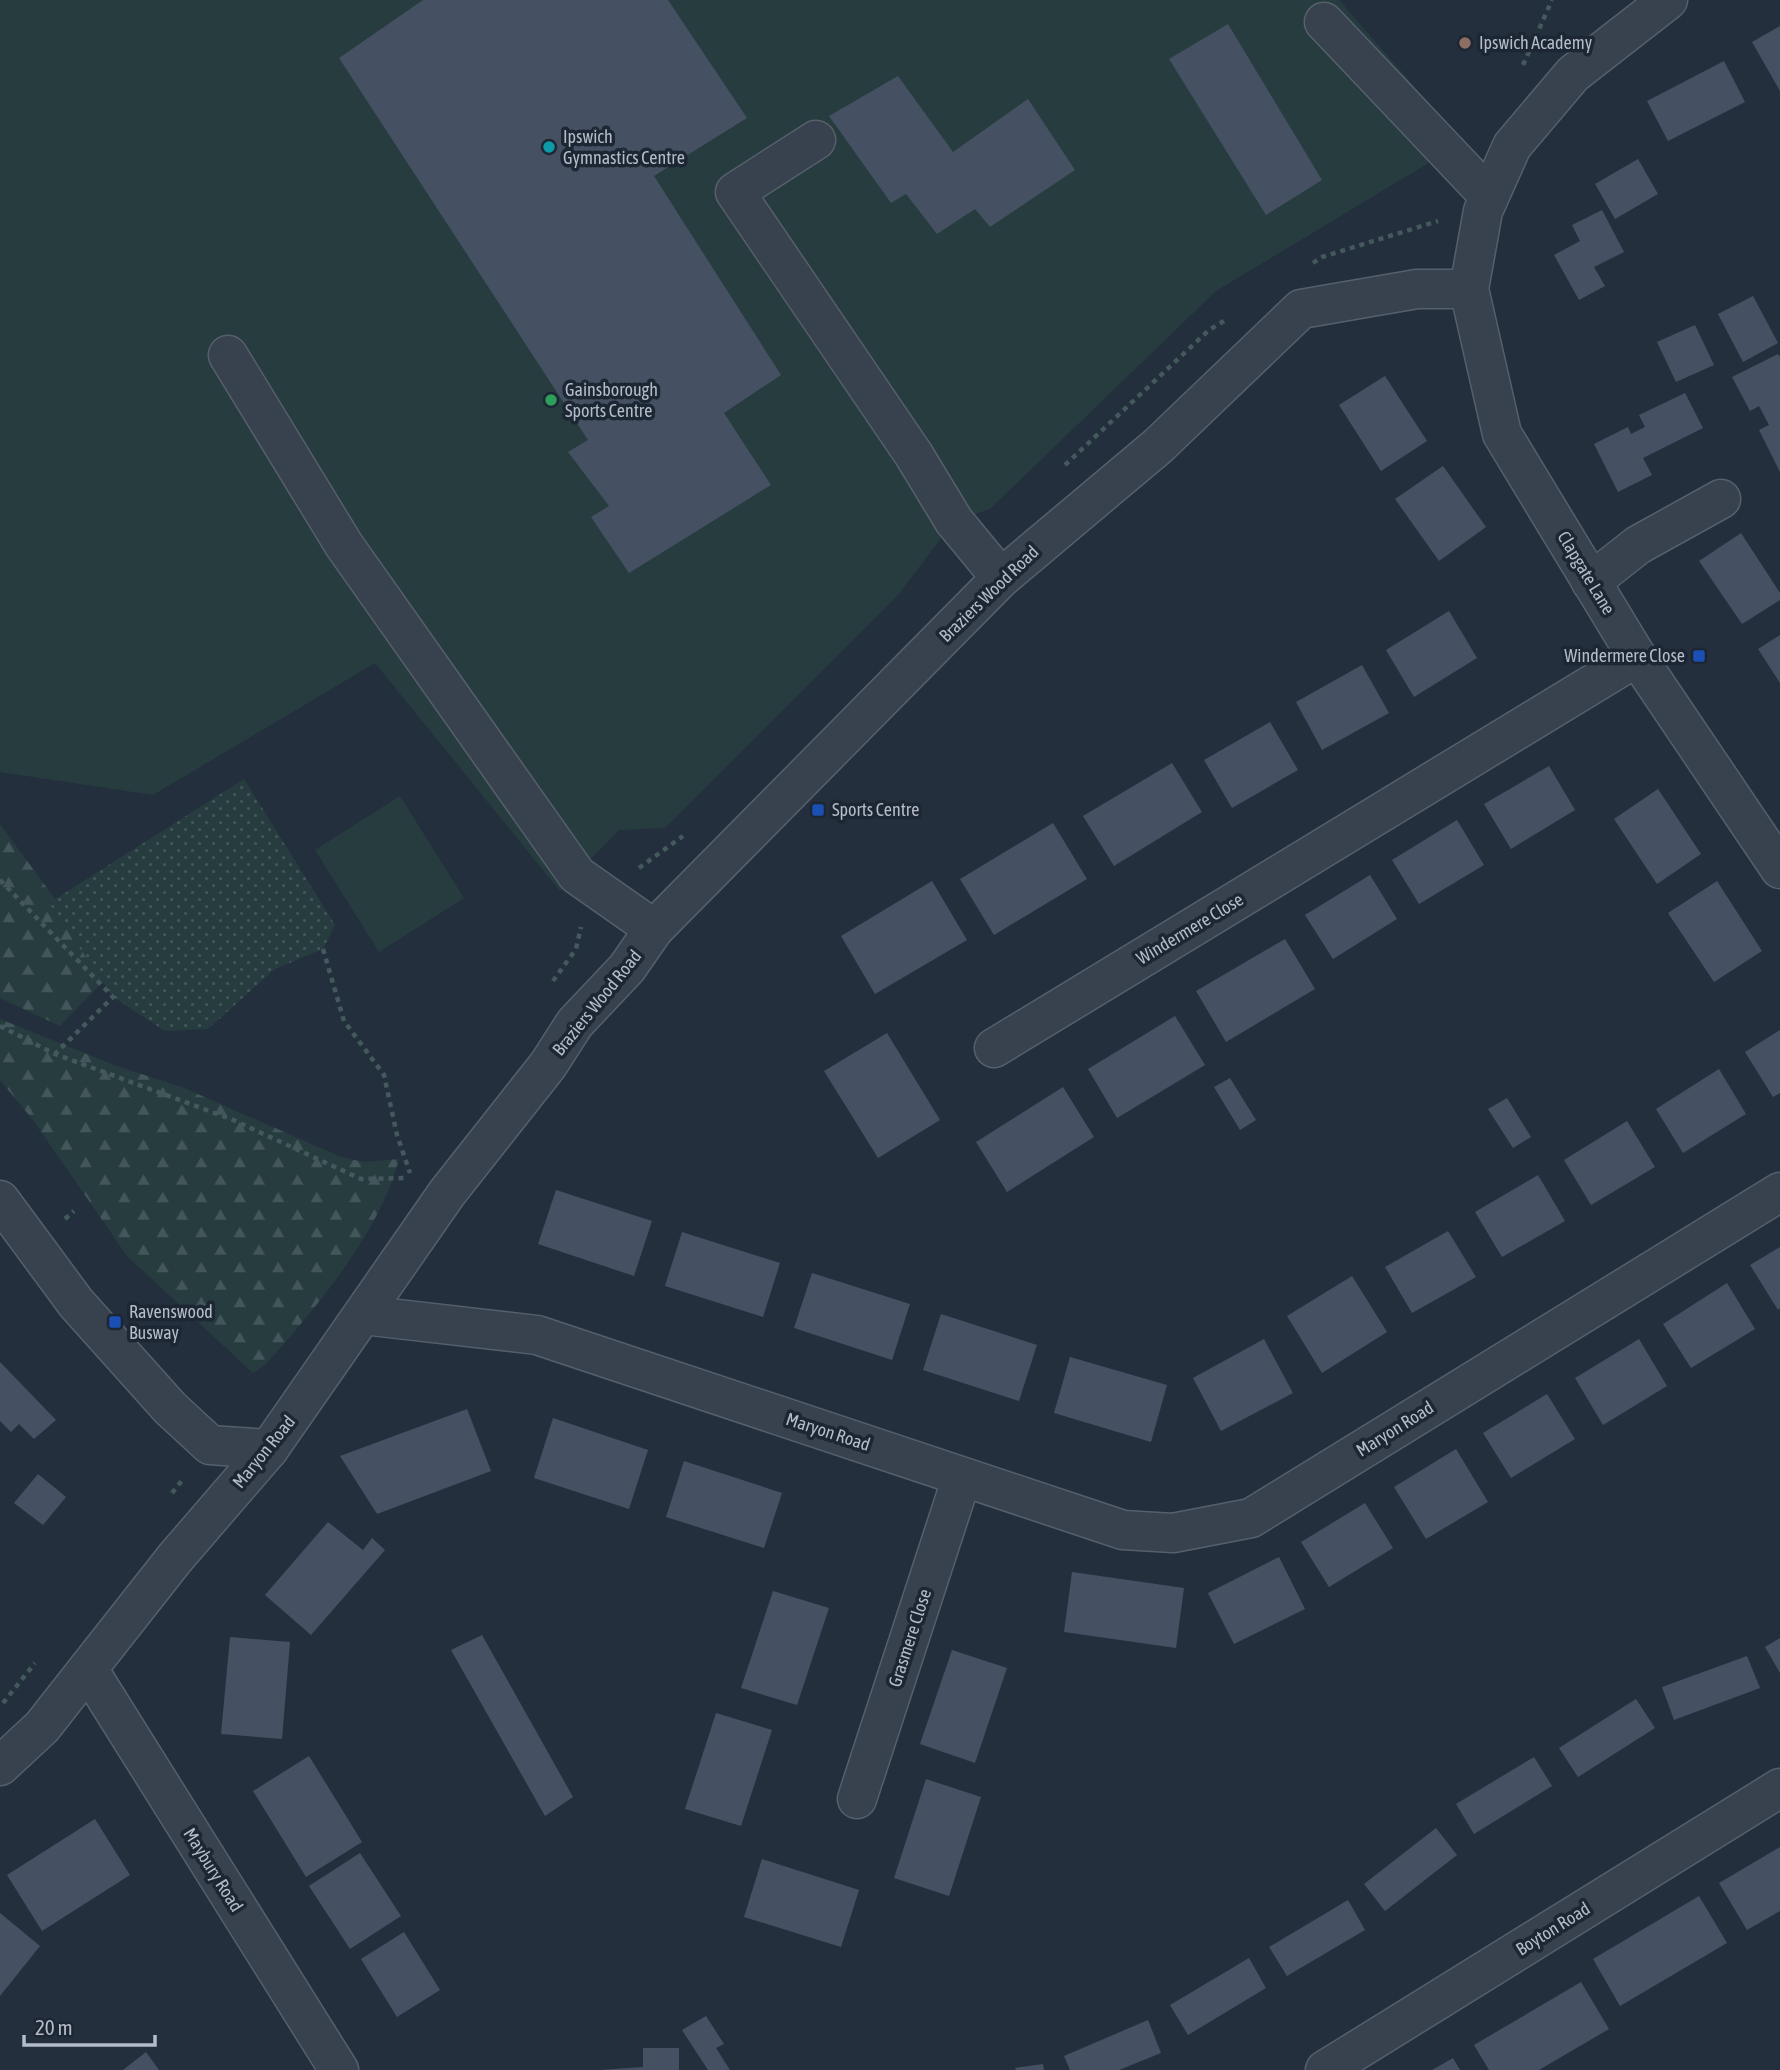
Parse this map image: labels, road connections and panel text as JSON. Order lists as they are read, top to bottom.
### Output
{
  "streets": {
    "street": [
      "Clapgate Lane",
      "Braziers Wood Road",
      "Windermere Close",
      "Maryon Road",
      "Grasmere Close",
      "Maybury Road",
      "Boyton Road"
    ]
  },
  "crossings": [
    ["Clapgate Lane", "Braziers Wood Road"],
    ["Clapgate Lane", "Windermere Close"],
    ["Braziers Wood Road", "Maryon Road"],
    ["Maryon Road", "Grasmere Close"],
    ["Maryon Road", "Maybury Road"]
  ],
  "places": {
    "other": ["Ipswich Academy", "Ipswich Gymnastics Centre", "Gainsborough Sports Centre"],
    "transit": ["Windermere Close", "Sports Centre", "Ravenswood Busway"]
  },
  "scale_bar": "20 m"
}
